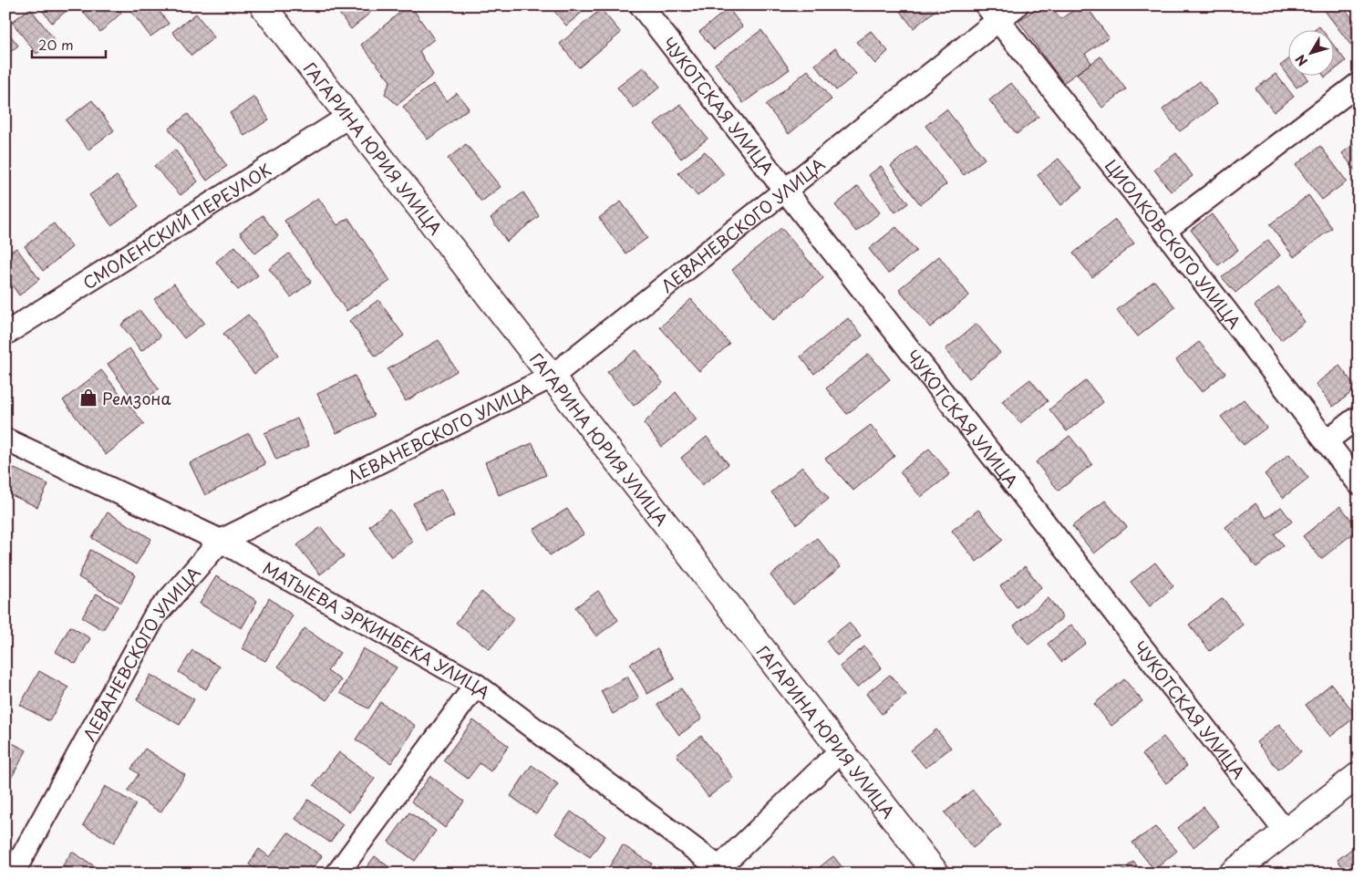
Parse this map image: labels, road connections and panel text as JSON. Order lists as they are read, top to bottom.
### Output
{
  "streets": {
    "main road": ["ГАГАРИНА ЮРИЯ УЛИЦА"],
    "street": [
      "ЧУКОТСКАЯ УЛИЦА",
      "ЛЕВАНЕВСКОГО УЛИЦА",
      "СМОЛЕНСКИЙ ПЕРЕУЛОК",
      "ЦИОЛКОВСКОГО УЛИЦА",
      "МАТЫЕВА ЭРКИНБЕКА УЛИЦА"
    ]
  },
  "crossings": [
    ["ЧУКОТСКАЯ УЛИЦА", "ЛЕВАНЕВСКОГО УЛИЦА"],
    ["ГАГАРИНА ЮРИЯ УЛИЦА", "ЛЕВАНЕВСКОГО УЛИЦА"],
    ["ГАГАРИНА ЮРИЯ УЛИЦА", "СМОЛЕНСКИЙ ПЕРЕУЛОК"],
    ["ЛЕВАНЕВСКОГО УЛИЦА", "ЦИОЛКОВСКОГО УЛИЦА"],
    ["ЛЕВАНЕВСКОГО УЛИЦА", "МАТЫЕВА ЭРКИНБЕКА УЛИЦА"]
  ],
  "places": {
    "shop": ["Ремзона"]
  },
  "scale_bar": "20 m",
  "north": "bottom left"
}
